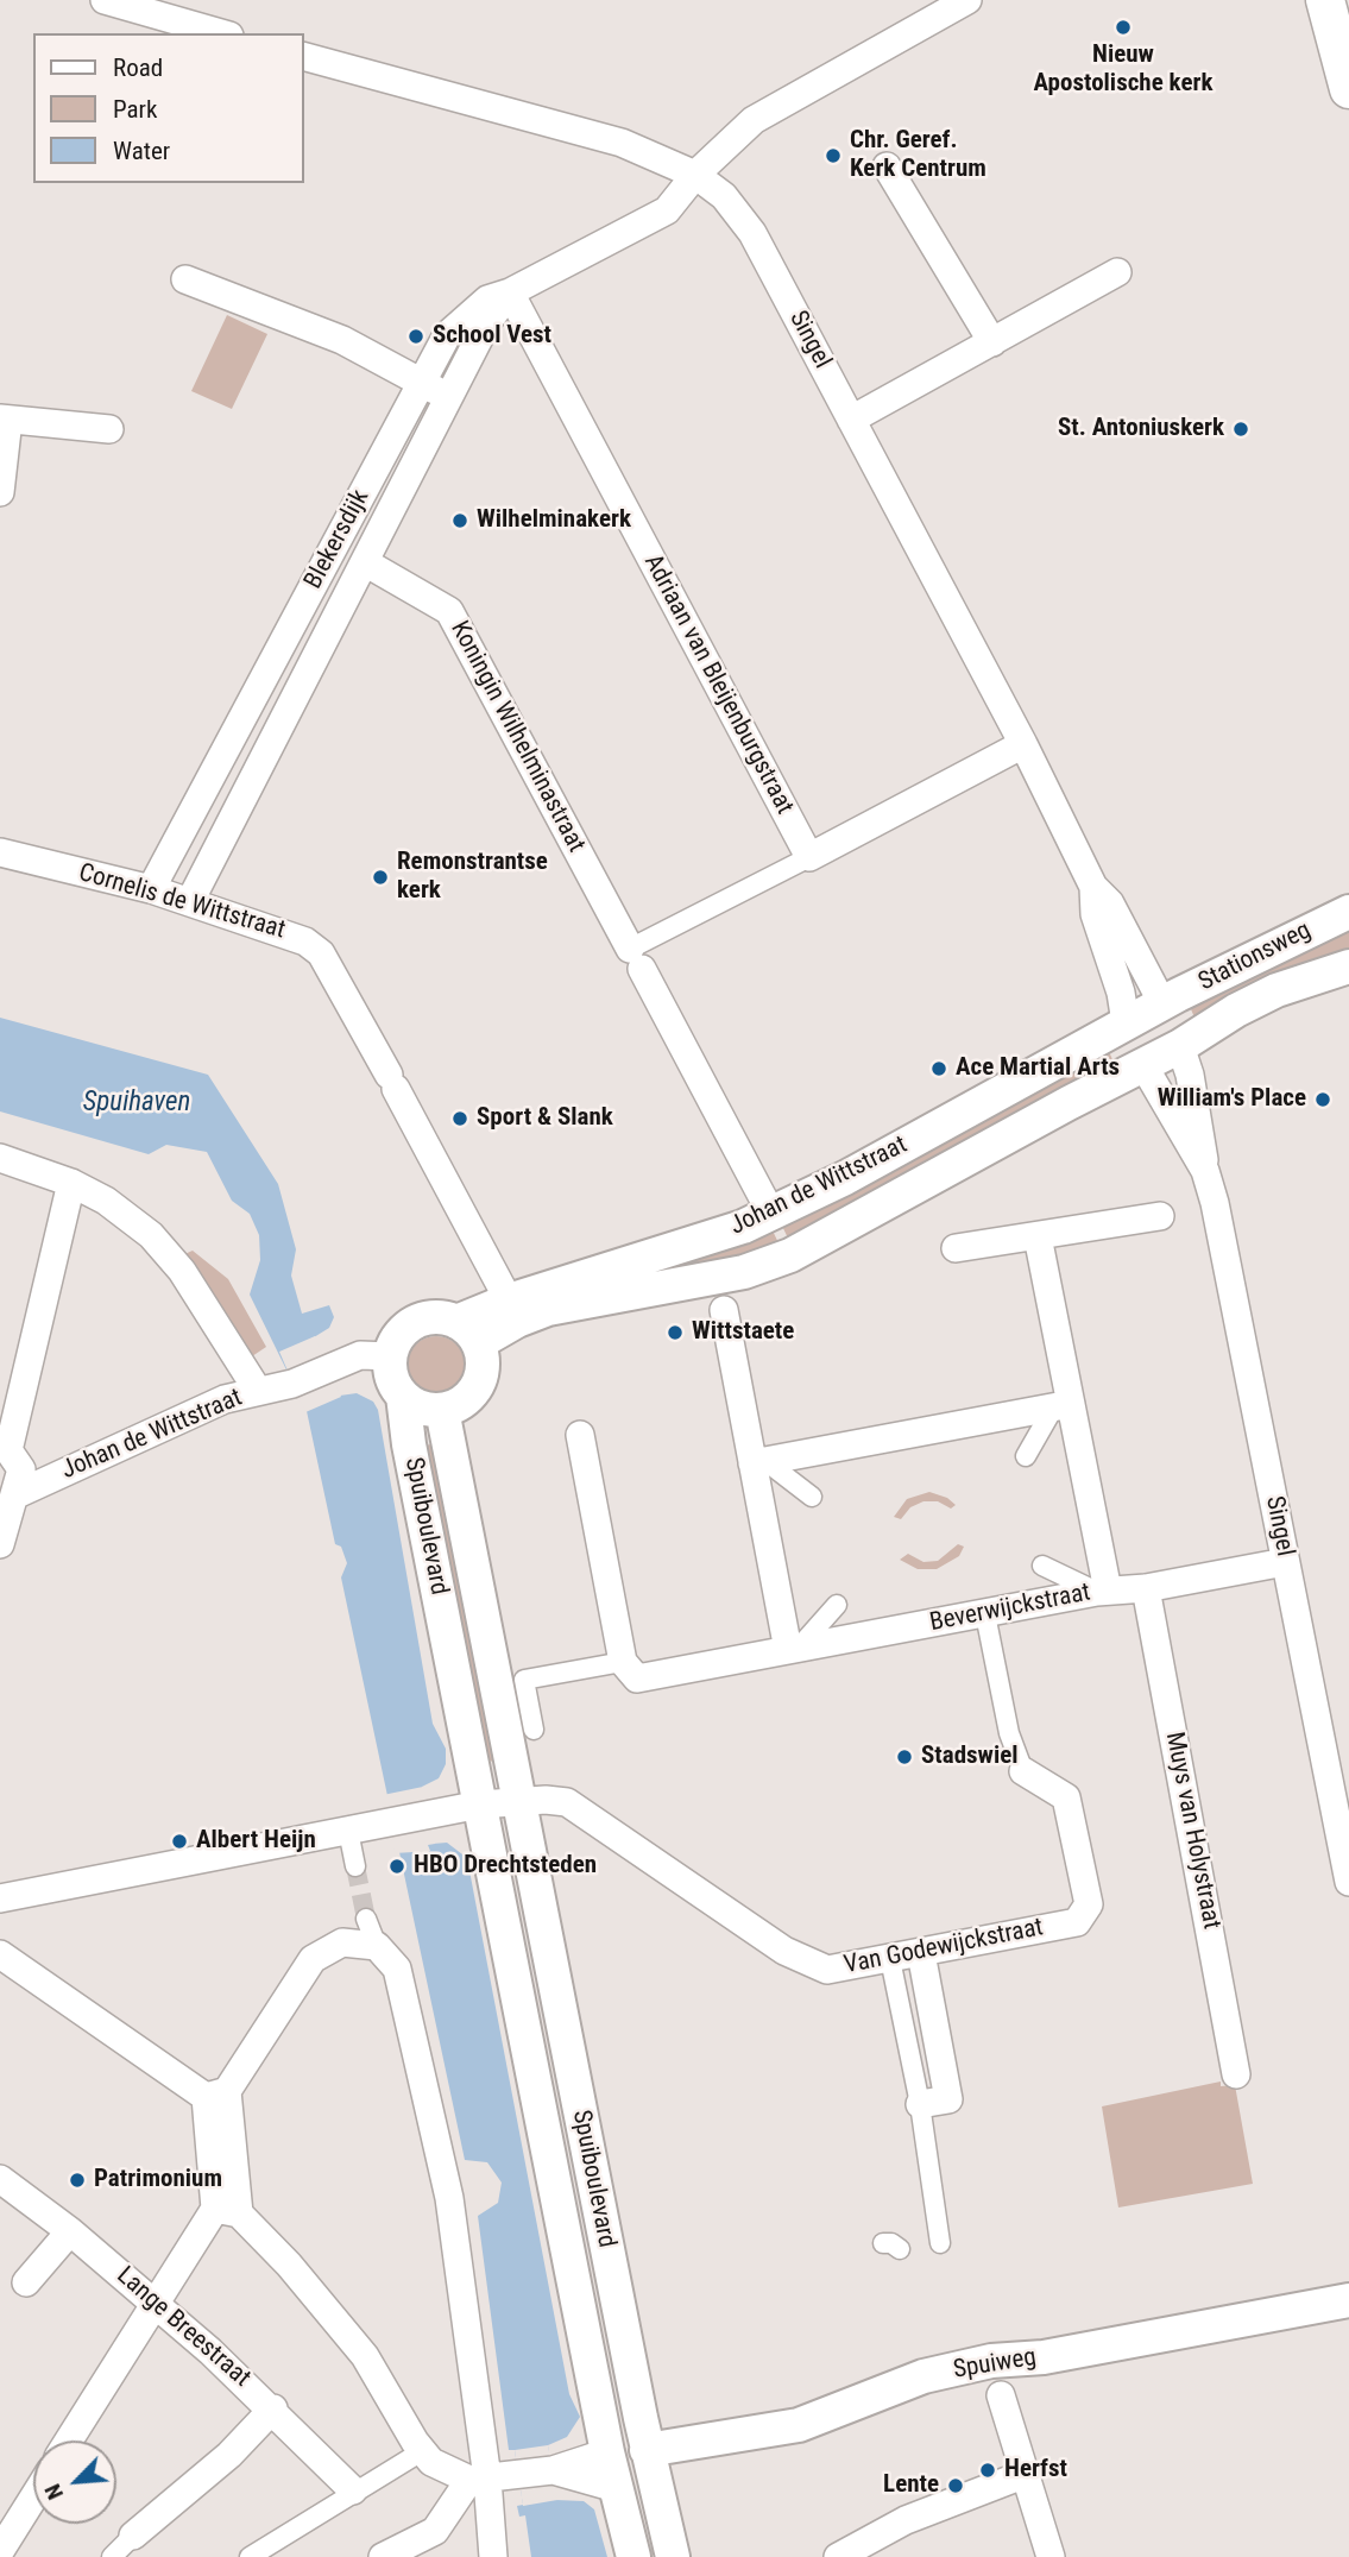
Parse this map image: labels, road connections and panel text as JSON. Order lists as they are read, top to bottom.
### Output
{
  "streets": {
    "street": [
      "Singel",
      "Blekersdijk",
      "Adriaan van Bleijenburgstraat",
      "Koningin Wilhelminastraat",
      "Cornelis de Wittstraat",
      "Stationsweg",
      "Johan de Wittstraat",
      "Spuiboulevard",
      "Beverwijckstraat",
      "Muys van Holystraat",
      "Van Godewijckstraat",
      "Lange Breestraat",
      "Spuiweg"
    ]
  },
  "crossings": [
    ["Singel", "Blekersdijk"],
    ["Singel", "Stationsweg"],
    ["Singel", "Johan de Wittstraat"],
    ["Singel", "Beverwijckstraat"],
    ["Blekersdijk", "Adriaan van Bleijenburgstraat"],
    ["Blekersdijk", "Koningin Wilhelminastraat"],
    ["Blekersdijk", "Cornelis de Wittstraat"],
    ["Koningin Wilhelminastraat", "Johan de Wittstraat"],
    ["Cornelis de Wittstraat", "Johan de Wittstraat"],
    ["Stationsweg", "Johan de Wittstraat"],
    ["Johan de Wittstraat", "Spuiboulevard"],
    ["Spuiboulevard", "Van Godewijckstraat"],
    ["Spuiboulevard", "Spuiweg"],
    ["Beverwijckstraat", "Muys van Holystraat"],
    ["Beverwijckstraat", "Van Godewijckstraat"]
  ],
  "water": ["Spuihaven"],
  "places": [
    "Nieuw Apostolische kerk",
    "Chr. Geref. Kerk Centrum",
    "School Vest",
    "St. Antoniuskerk",
    "Wilhelminakerk",
    "Remonstrantse kerk",
    "Ace Martial Arts",
    "William's Place",
    "Sport & Slank",
    "Wittstaete",
    "Stadswiel",
    "Albert Heijn",
    "HBO Drechtsteden",
    "Patrimonium",
    "Herfst",
    "Lente"
  ],
  "legend": ["Road", "Park", "Water"],
  "north": "bottom left"
}
